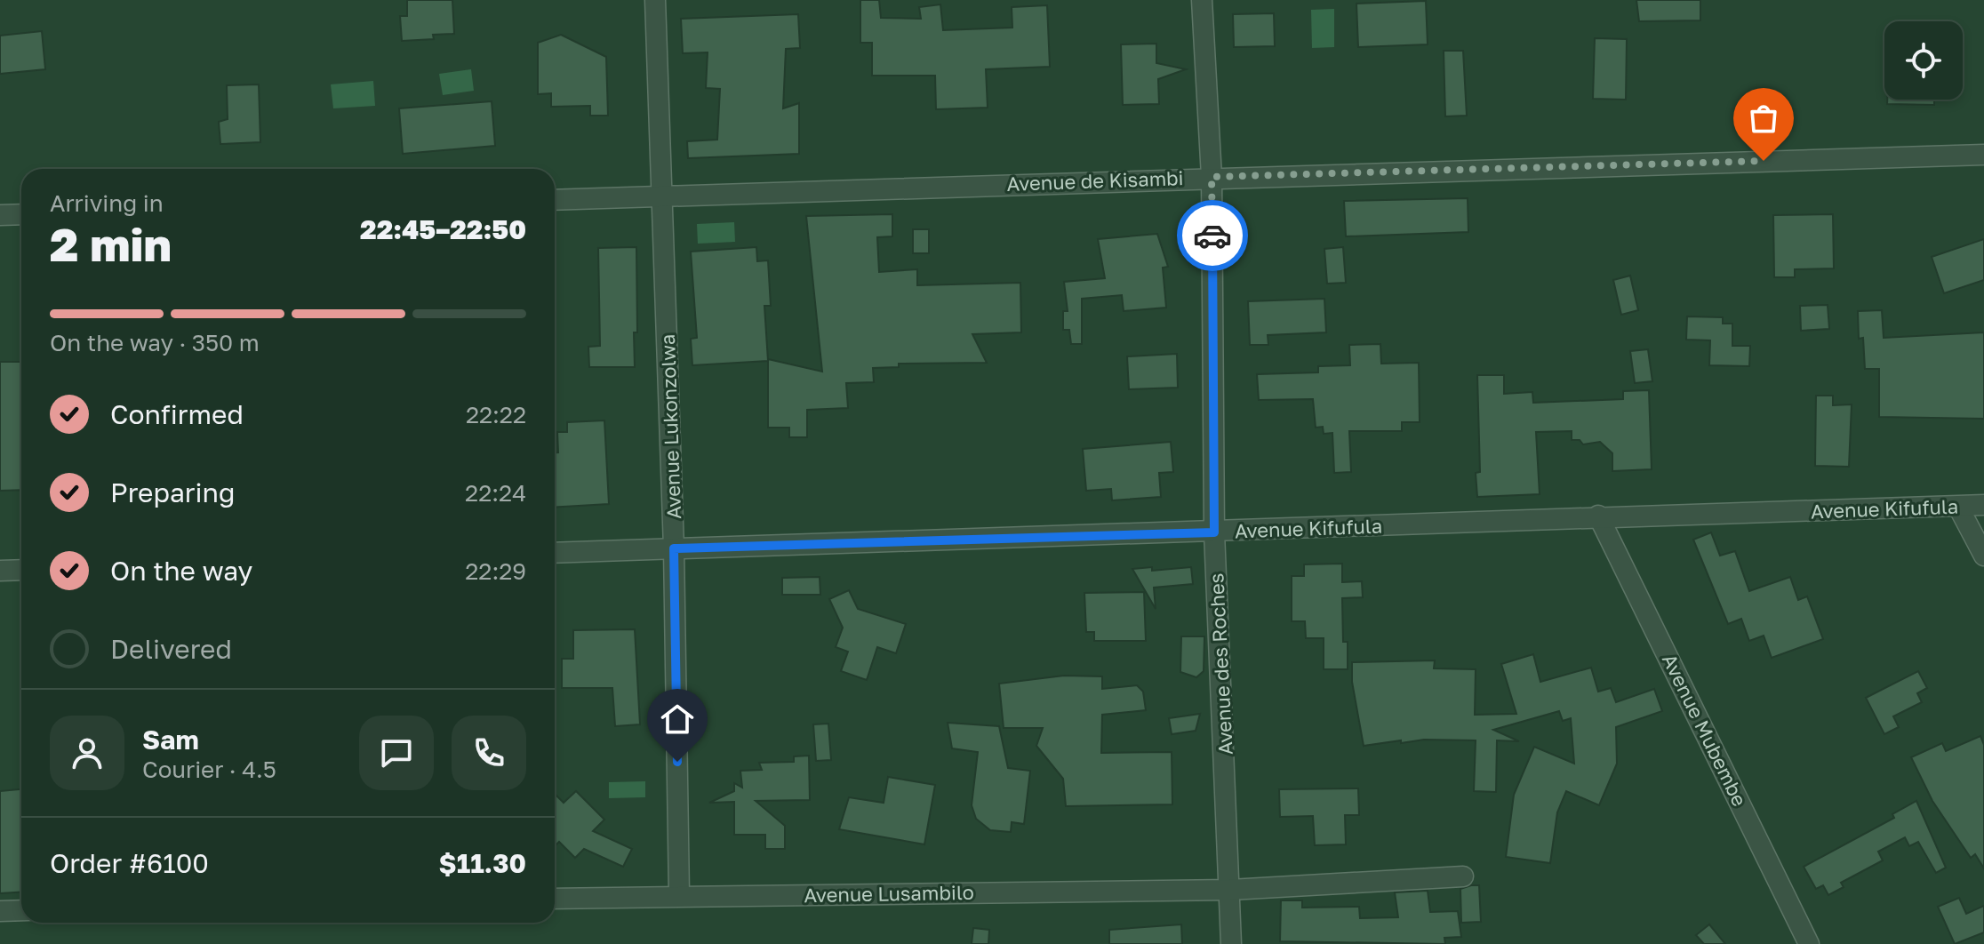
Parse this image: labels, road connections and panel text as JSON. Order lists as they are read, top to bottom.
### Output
{
  "streets": {
    "street": [
      "Avenue de Kisambi",
      "Avenue Lukonzolwa",
      "Avenue Kifufula",
      "Avenue des Roches",
      "Avenue Mubembe",
      "Avenue Lusambilo"
    ]
  },
  "crossings": [
    ["Avenue de Kisambi", "Avenue Lukonzolwa"],
    ["Avenue de Kisambi", "Avenue des Roches"],
    ["Avenue Lukonzolwa", "Avenue Kifufula"],
    ["Avenue Lukonzolwa", "Avenue Lusambilo"],
    ["Avenue Kifufula", "Avenue des Roches"],
    ["Avenue Kifufula", "Avenue Mubembe"],
    ["Avenue des Roches", "Avenue Lusambilo"]
  ],
  "page": {
    "heading": ["2 min", "Arriving in", "22:45–22:50"],
    "panel": [
      "Sam",
      "Courier · 4.5",
      "Order #6100",
      "$11.30"
    ],
    "bar": "On the way · 350 m",
    "list": [
      ["Confirmed", "22:22"],
      ["Preparing", "22:24"],
      ["On the way", "22:29"],
      "Delivered"
    ]
  }
}
